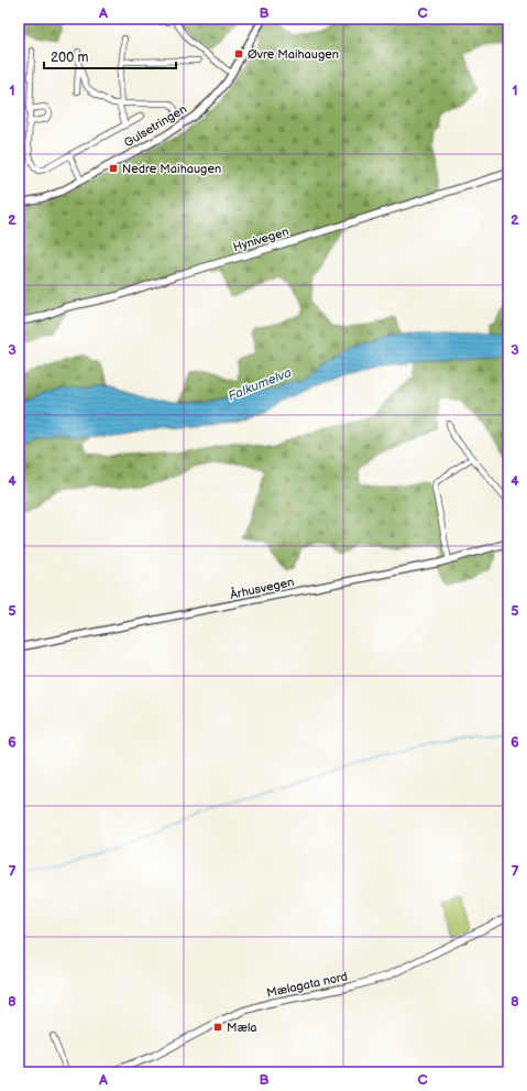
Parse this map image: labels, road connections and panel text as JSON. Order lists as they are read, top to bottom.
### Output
{
  "streets": {
    "main road": ["Hynivegen", "Mælagata nord"],
    "street": ["Gulsetringen", "Århusvegen"]
  },
  "water": ["Falkumelva"],
  "places": {
    "transit": ["Øvre Maihaugen", "Nedre Maihaugen", "Mæla"]
  },
  "scale_bar": "200 m",
  "grid": {
    "columns": ["A", "B", "C"],
    "rows": [
      "1",
      "2",
      "3",
      "4",
      "5",
      "6",
      "7",
      "8"
    ]
  }
}
